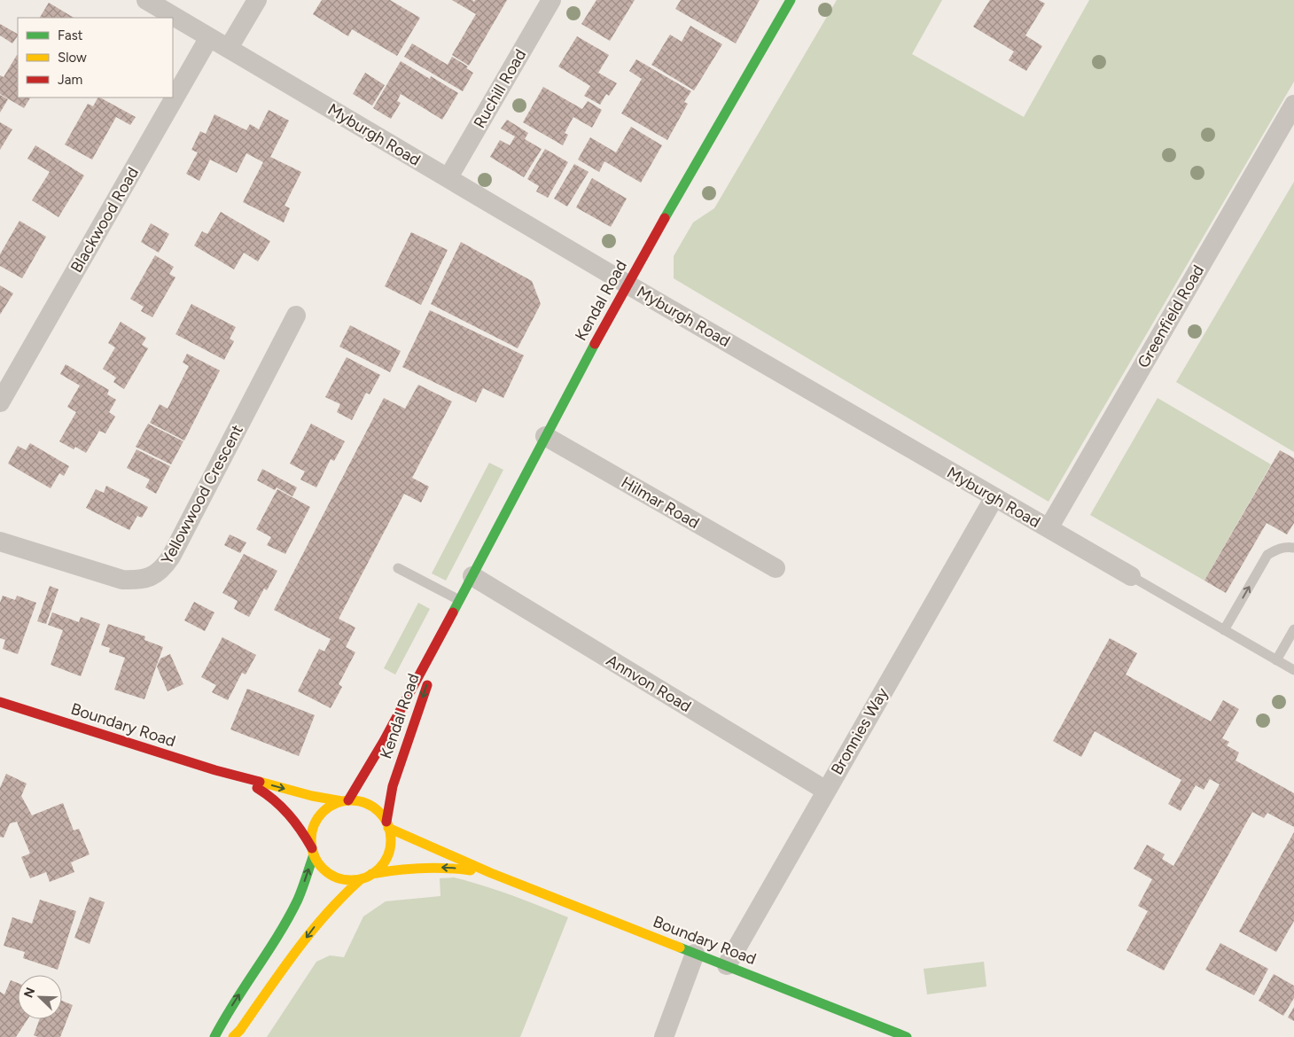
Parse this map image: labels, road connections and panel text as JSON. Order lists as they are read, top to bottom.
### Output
{
  "streets": {
    "main road": ["Kendal Road", "Boundary Road"],
    "street": [
      "Ruchill Road",
      "Myburgh Road",
      "Blackwood Road",
      "Greenfield Road",
      "Yellowwood Crescent",
      "Hilmar Road",
      "Annvon Road",
      "Bronnies Way"
    ]
  },
  "crossings": [
    ["Ruchill Road", "Myburgh Road"],
    ["Myburgh Road", "Blackwood Road"],
    ["Myburgh Road", "Kendal Road"],
    ["Myburgh Road", "Greenfield Road"],
    ["Myburgh Road", "Bronnies Way"],
    ["Kendal Road", "Hilmar Road"],
    ["Kendal Road", "Annvon Road"],
    ["Kendal Road", "Boundary Road"],
    ["Annvon Road", "Bronnies Way"],
    ["Boundary Road", "Bronnies Way"]
  ],
  "legend": ["Fast", "Slow", "Jam"],
  "north": "top left"
}
